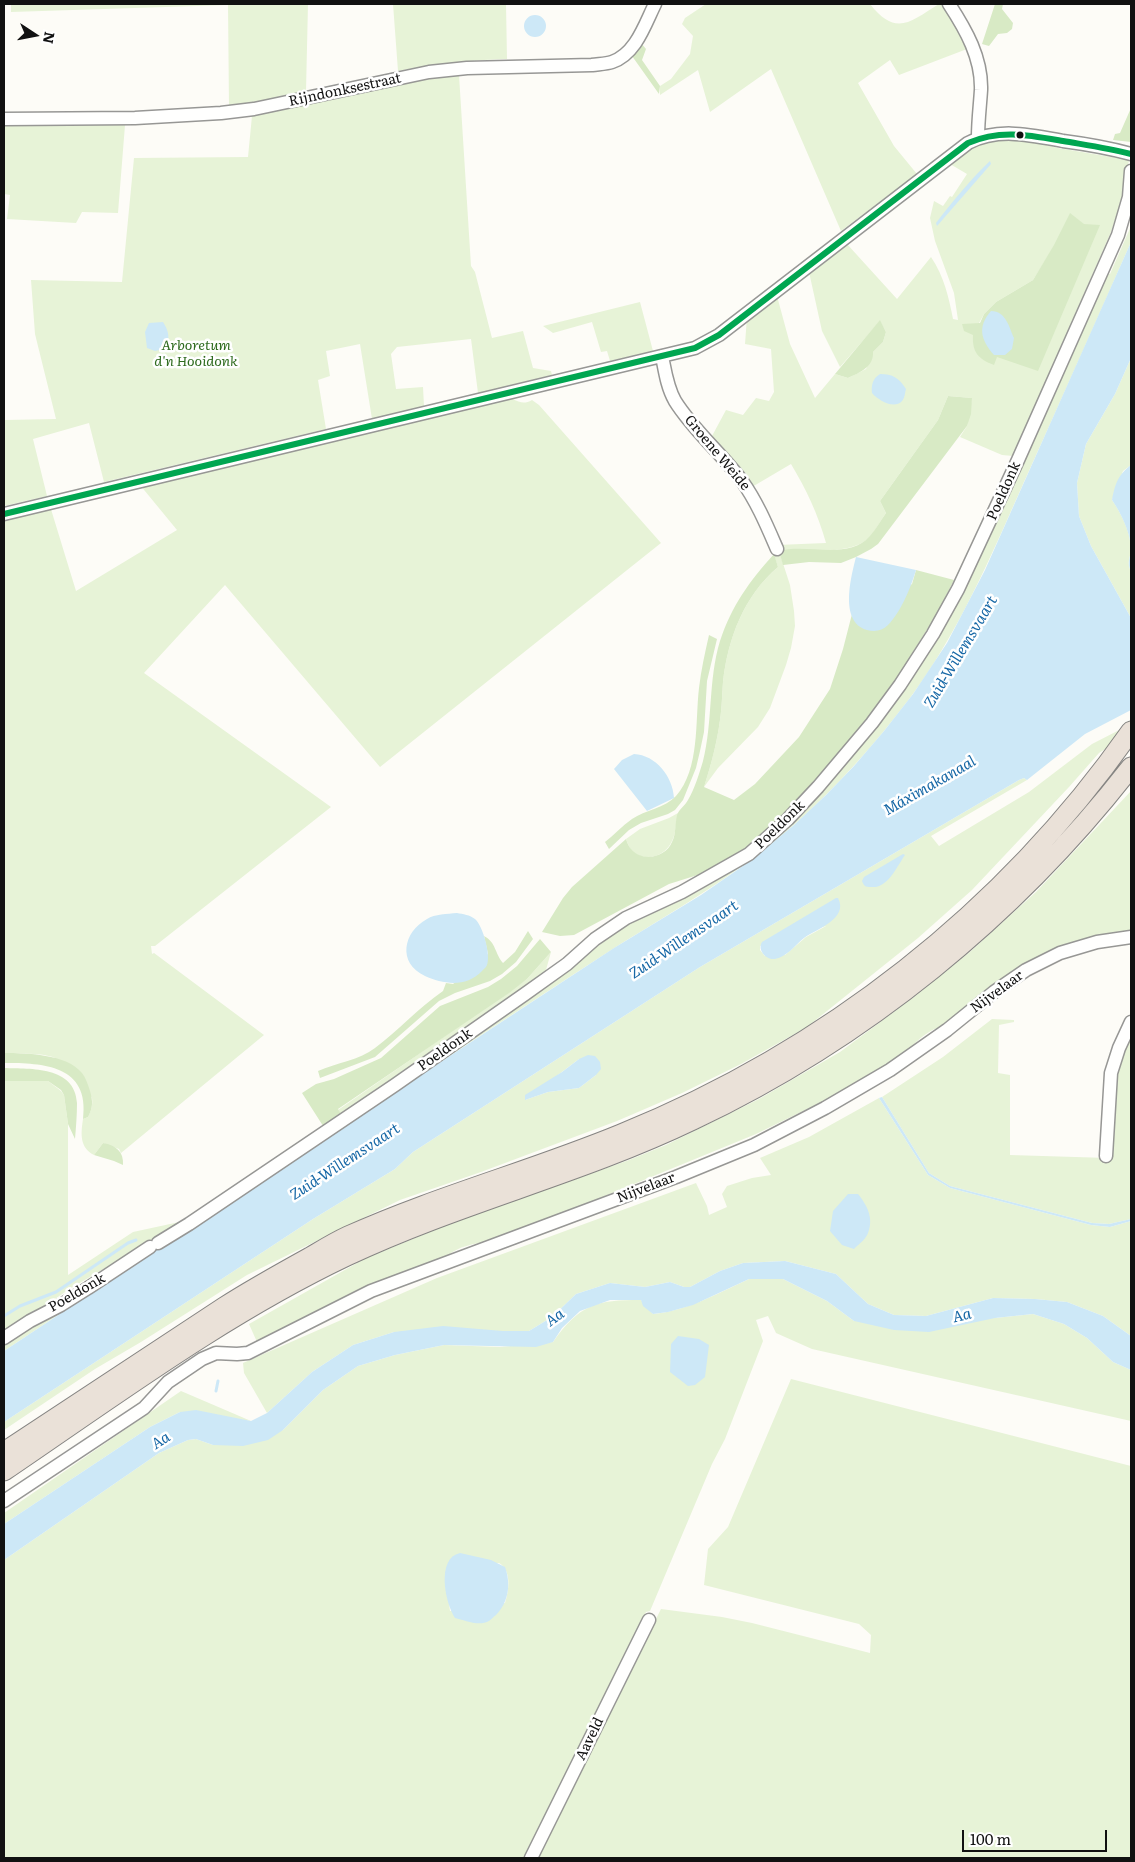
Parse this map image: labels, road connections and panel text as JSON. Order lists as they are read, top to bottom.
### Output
{
  "streets": {
    "street": [
      "Rijndonksestraat",
      "Groene Weide",
      "Poeldonk",
      "Nijvelaar",
      "Aaveld"
    ]
  },
  "water": ["Zuid-Willemsvaart", "Máximakanaal", "Aa"],
  "parks": ["Arboretum d'n Hooidonk"],
  "scale_bar": "100 m",
  "north": "right"
}
